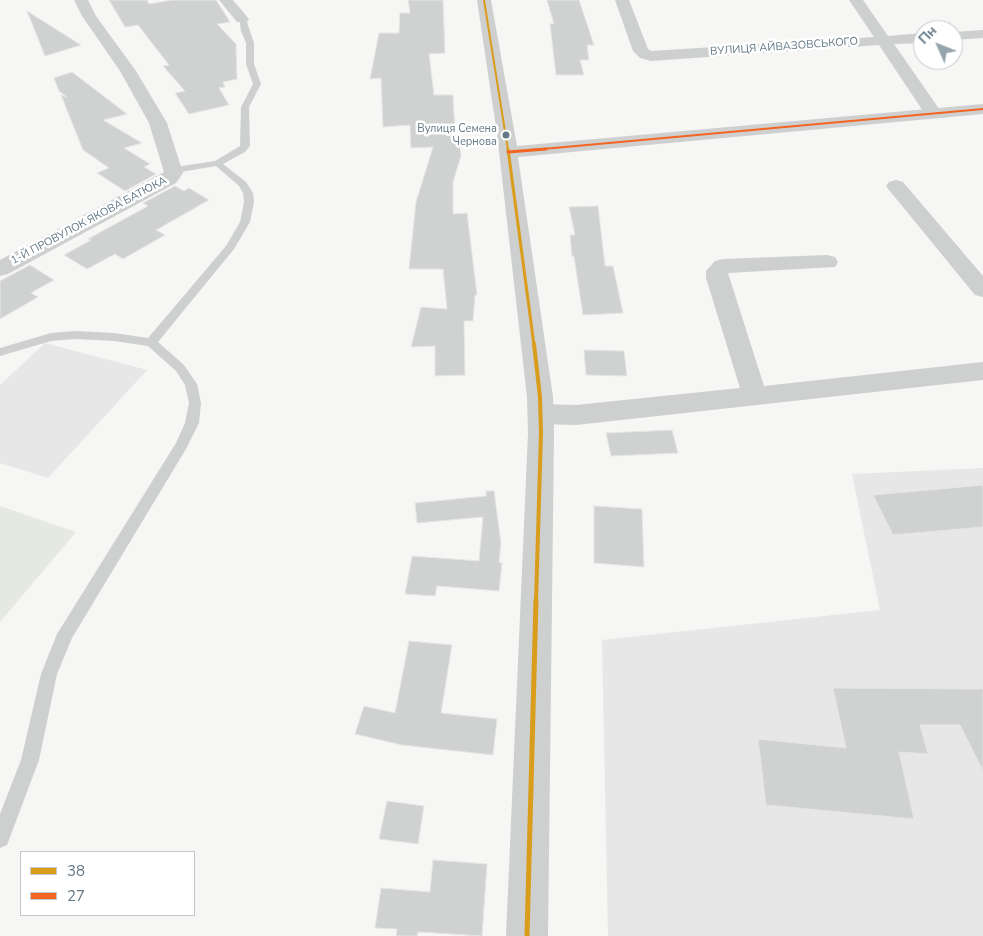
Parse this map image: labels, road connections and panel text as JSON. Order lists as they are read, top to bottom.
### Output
{
  "streets": {
    "street": ["ВУЛИЦЯ АЙВАЗОВСЬКОГО", "1-Й ПРОВУЛОК ЯКОВА БАТЮКА"]
  },
  "places": ["Вулиця Семена Чернова"],
  "lines": ["transit line 38", "transit line 27"],
  "legend": ["38", "27"],
  "north": "top left"
}
